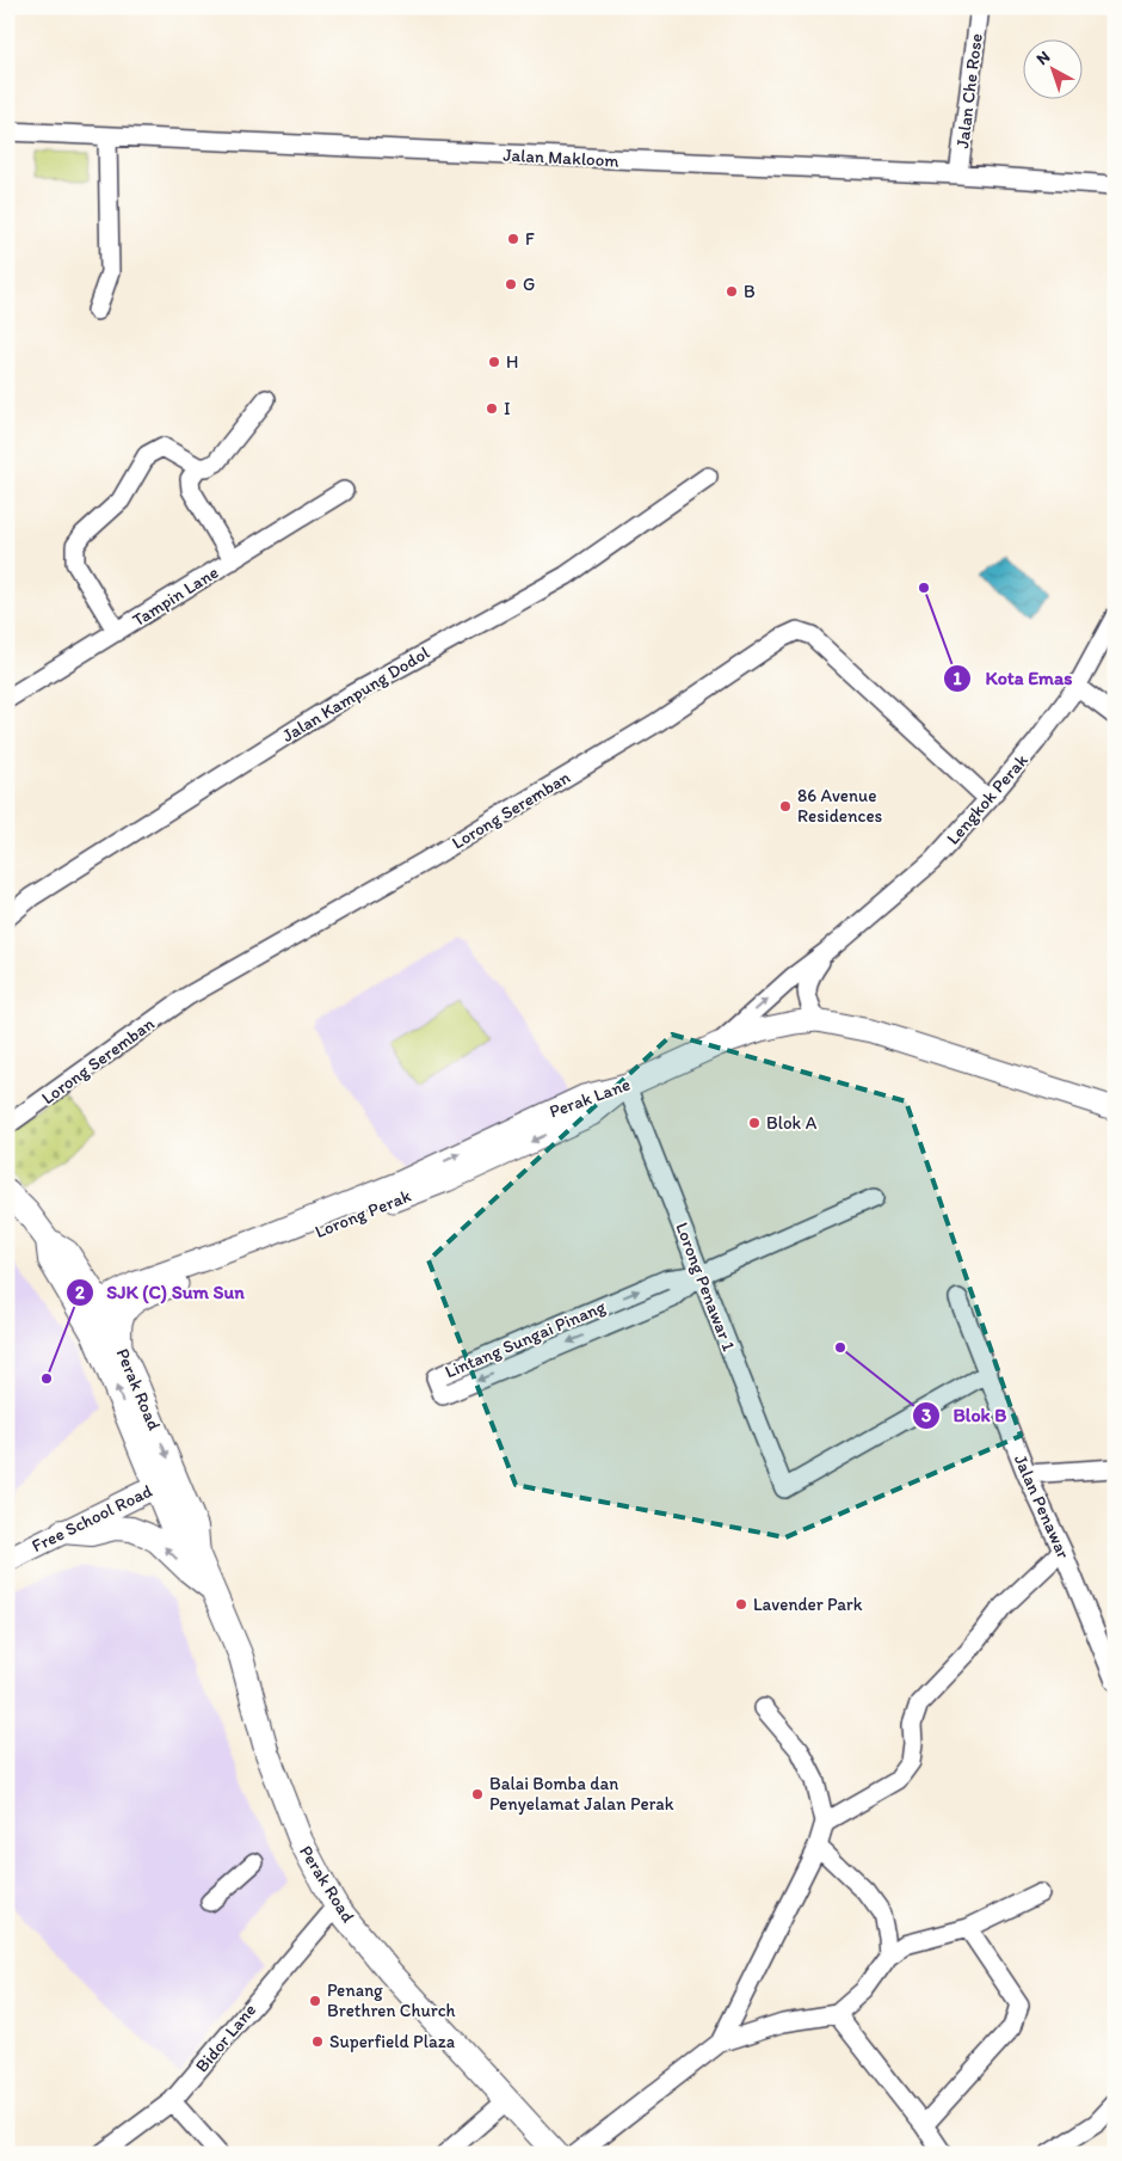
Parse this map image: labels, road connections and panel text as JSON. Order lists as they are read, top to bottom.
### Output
{
  "streets": {
    "main road": ["Perak Road"],
    "street": [
      "Jalan Che Rose",
      "Jalan Makloom",
      "Tampin Lane",
      "Jalan Kampung Dodol",
      "Lengkok Perak",
      "Lorong Seremban",
      "Perak Lane",
      "Lorong Perak",
      "Lorong Penawar 1",
      "Lintang Sungai Pinang",
      "Jalan Penawar",
      "Free School Road",
      "Bidor Lane"
    ]
  },
  "crossings": [
    ["Jalan Che Rose", "Jalan Makloom"],
    ["Lengkok Perak", "Lorong Seremban"],
    ["Lengkok Perak", "Perak Lane"],
    ["Perak Lane", "Lorong Perak"],
    ["Perak Lane", "Lorong Penawar 1"],
    ["Perak Lane", "Perak Road"],
    ["Lorong Perak", "Lorong Penawar 1"],
    ["Lorong Perak", "Perak Road"],
    ["Lorong Penawar 1", "Lintang Sungai Pinang"],
    ["Lorong Penawar 1", "Jalan Penawar"],
    ["Perak Road", "Free School Road"],
    ["Perak Road", "Bidor Lane"]
  ],
  "one_way": ["Perak Lane", "Lorong Perak"],
  "places": [
    "F",
    "G",
    "B",
    "H",
    "I",
    "Kota Emas",
    "86 Avenue Residences",
    "Blok A",
    "Blok B",
    "SJK (C) Sum Sun",
    "Lavender Park",
    "Balai Bomba dan Penyelamat Jalan Perak",
    "Penang Brethren Church",
    "Superfield Plaza"
  ],
  "north": "top left"
}
